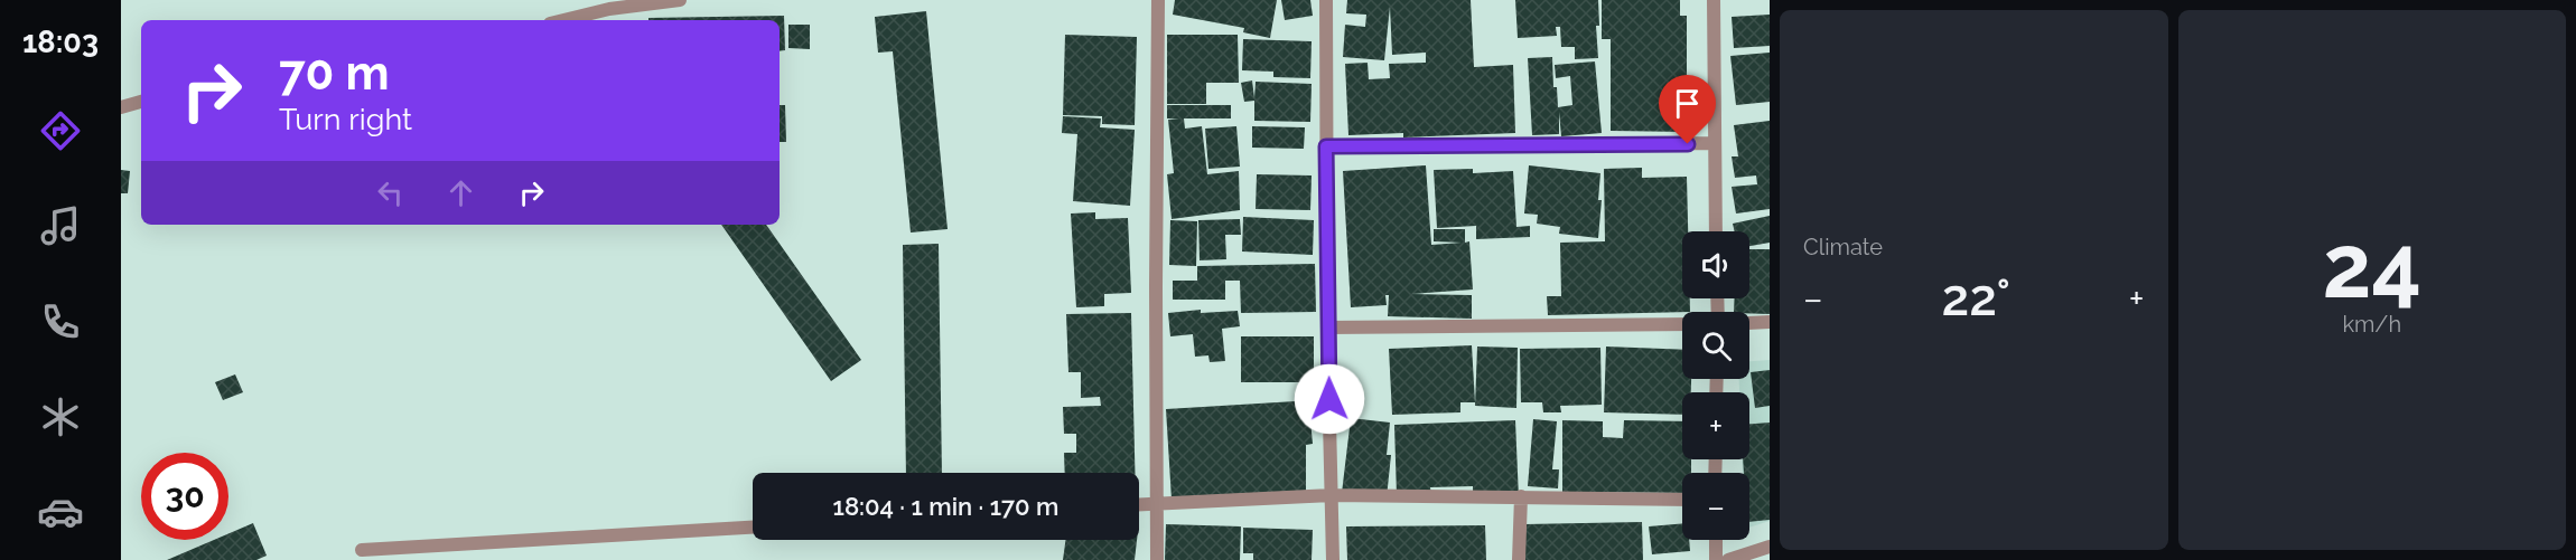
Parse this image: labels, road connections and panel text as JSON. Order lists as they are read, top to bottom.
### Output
{
  "page": {
    "tabs": "18:03",
    "tile": [
      "Climate",
      ["24", "km/h"]
    ],
    "turn": ["70 m", "Turn right"],
    "map_buttons": ["+", "−"],
    "heat": ["−", "22°", "+"],
    "limit": "30",
    "trip": "18:04 · 1 min · 170 m"
  }
}
